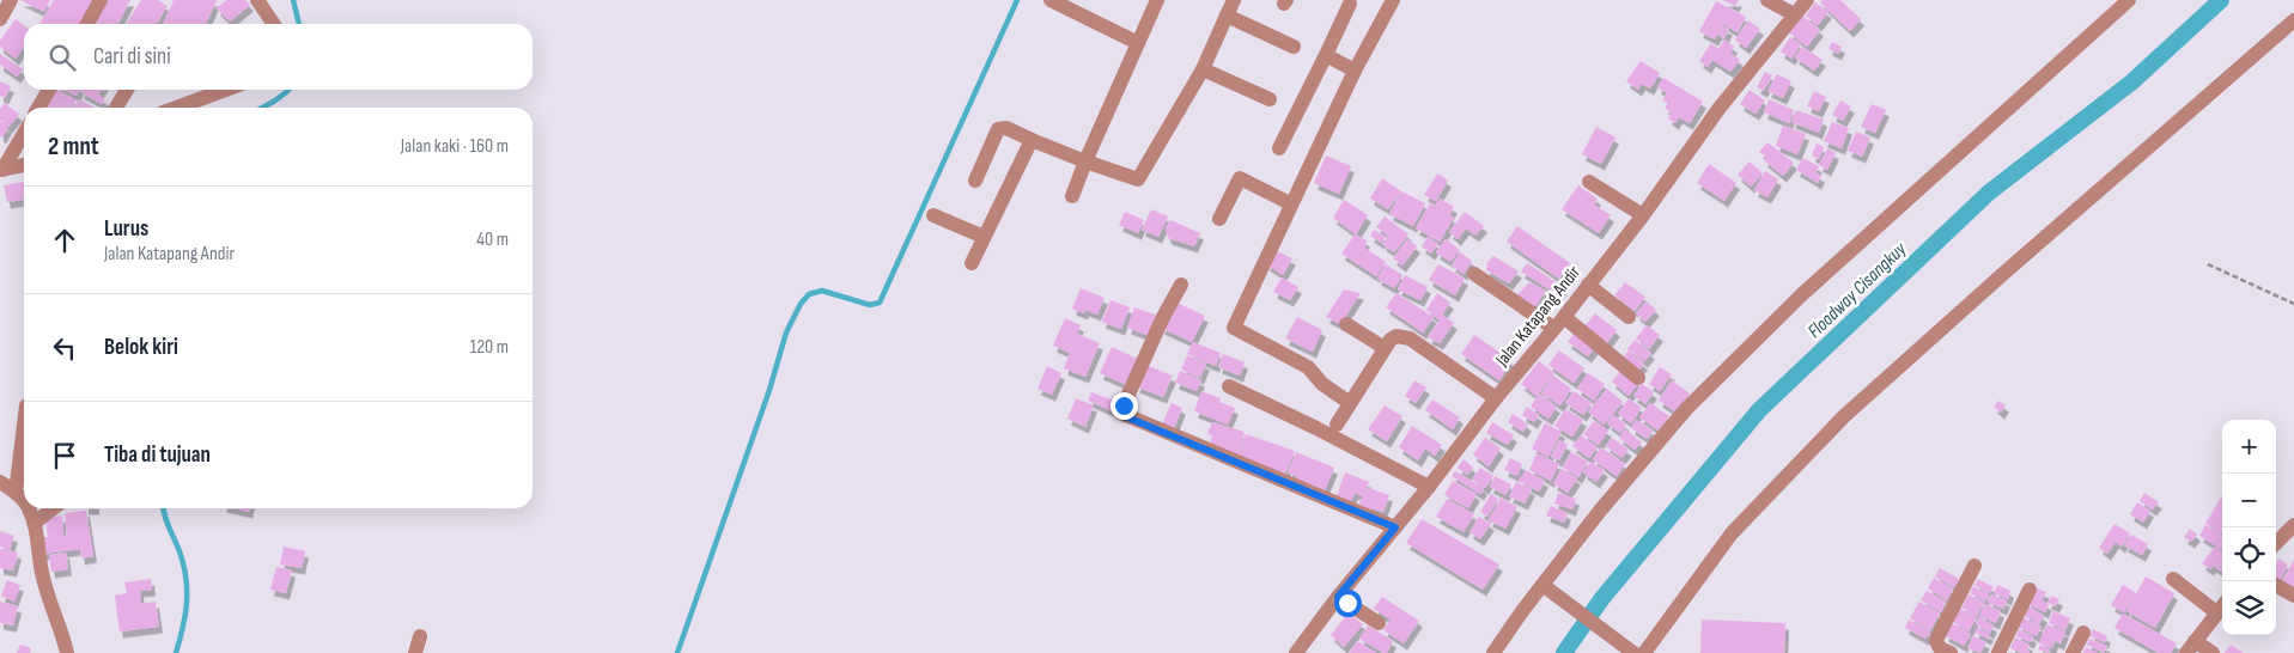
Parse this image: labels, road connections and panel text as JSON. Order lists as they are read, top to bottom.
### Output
{
  "streets": {
    "street": ["Jalan Katapang Andir"]
  },
  "water": ["Floodway Cisangkuy"],
  "page": {
    "search": "Cari di sini",
    "heading": ["2 mnt", "Jalan kaki · 160 m"],
    "list": [
      ["Lurus", "Jalan Katapang Andir", "40 m"],
      ["Belok kiri", "120 m"],
      "Tiba di tujuan"
    ],
    "map_buttons": ["+", "−"]
  }
}
